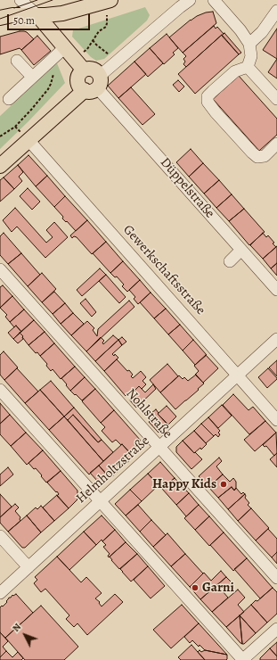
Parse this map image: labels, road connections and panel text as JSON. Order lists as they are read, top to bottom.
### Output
{
  "streets": {
    "street": [
      "Düppelstraße",
      "Gewerkschaftsstraße",
      "Nohlstraße",
      "Helmholtzstraße"
    ]
  },
  "crossings": [
    ["Gewerkschaftsstraße", "Helmholtzstraße"],
    ["Nohlstraße", "Helmholtzstraße"]
  ],
  "places": ["Happy Kids", "Garni"],
  "scale_bar": "50 m",
  "north": "top left"
}
